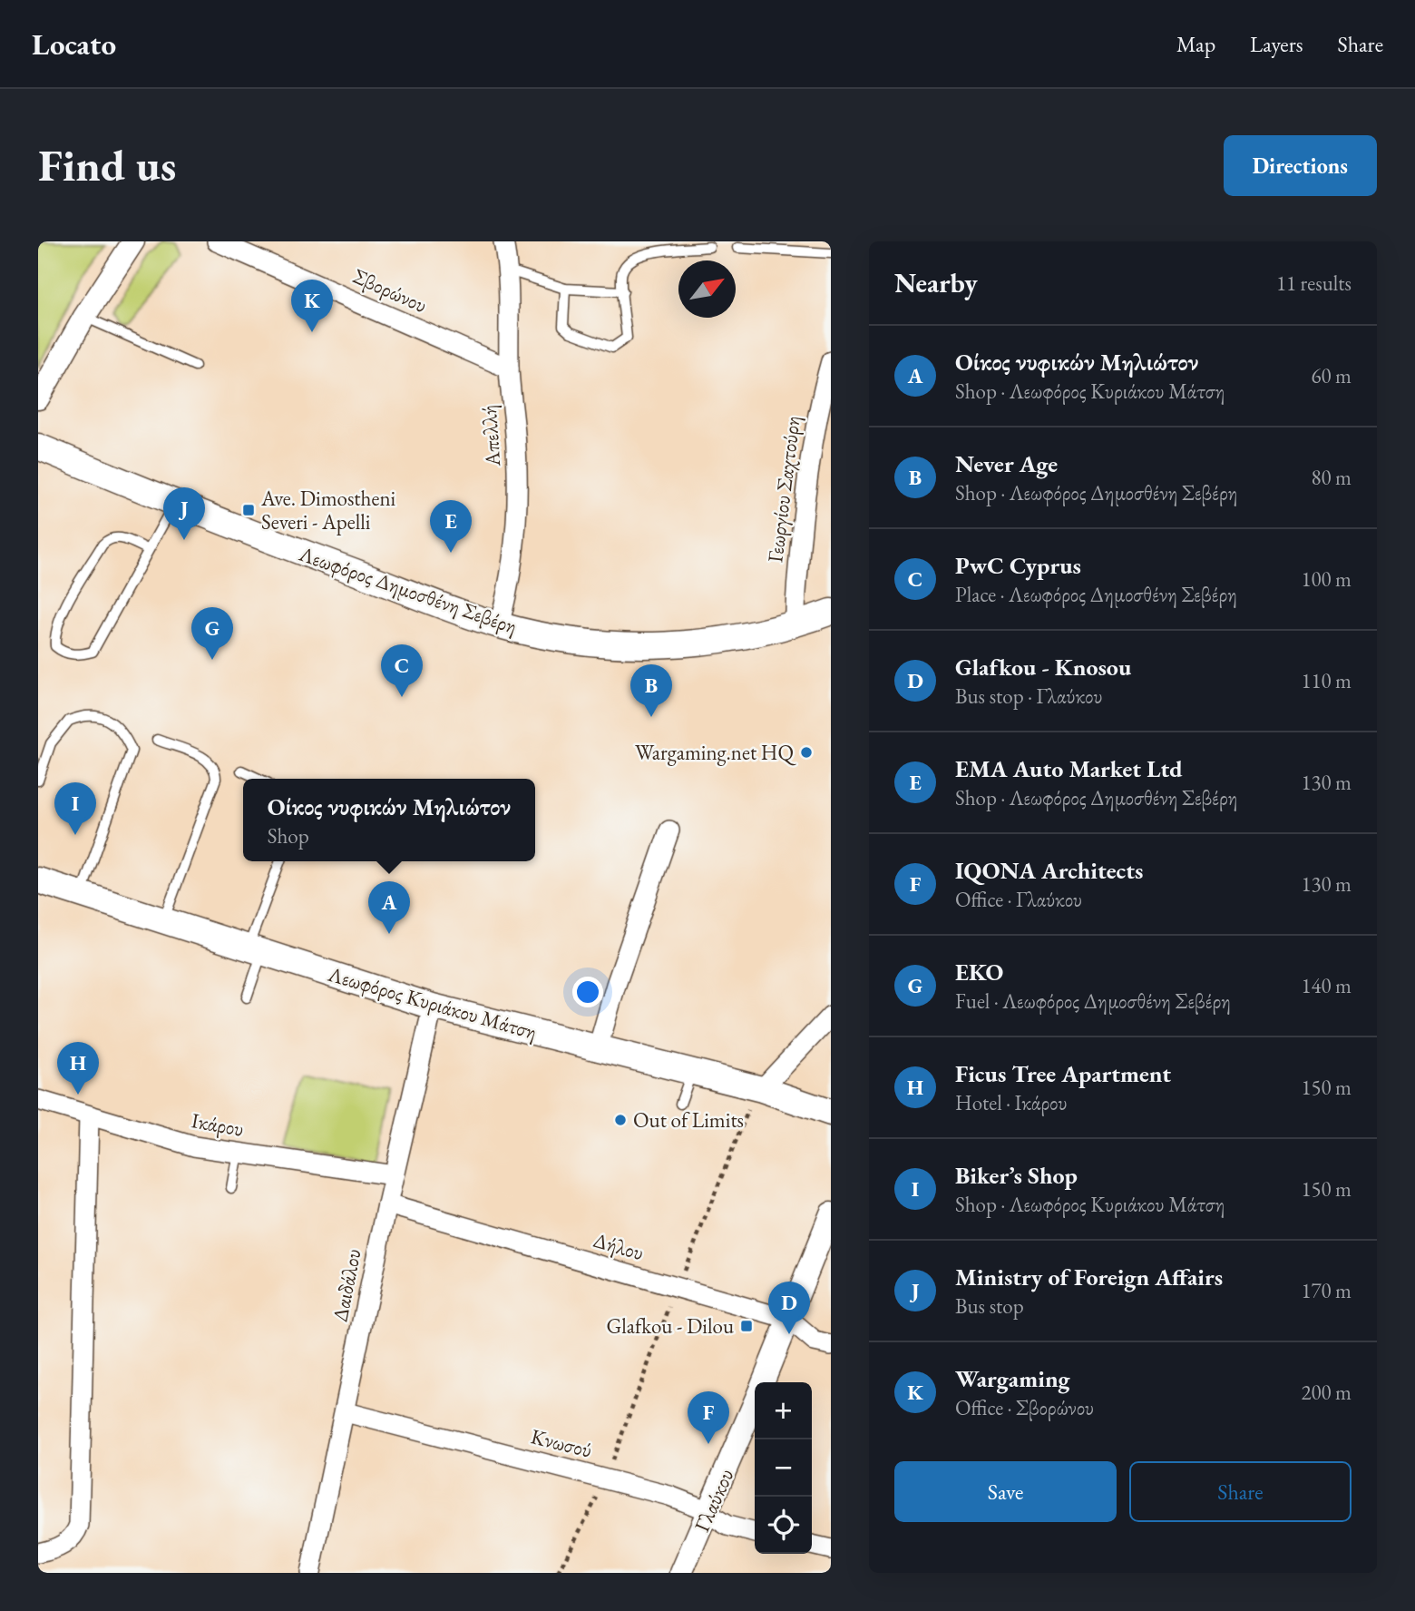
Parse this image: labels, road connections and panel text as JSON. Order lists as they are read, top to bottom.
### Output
{
  "streets": {
    "main road": ["Λεωφόρος Δημοσθένη Σεβέρη", "Λεωφόρος Κυριάκου Μάτση"],
    "street": [
      "Σβορώνου",
      "Απελλή",
      "Γεωργίου Σαχτούρη",
      "Ικάρου",
      "Δήλου",
      "Δαιδάλου",
      "Κνωσού",
      "Γλαύκου"
    ]
  },
  "crossings": [
    ["Σβορώνου", "Απελλή"],
    ["Απελλή", "Λεωφόρος Δημοσθένη Σεβέρη"],
    ["Γεωργίου Σαχτούρη", "Λεωφόρος Δημοσθένη Σεβέρη"],
    ["Λεωφόρος Κυριάκου Μάτση", "Δαιδάλου"],
    ["Ικάρου", "Δαιδάλου"],
    ["Δήλου", "Δαιδάλου"],
    ["Δαιδάλου", "Κνωσού"],
    ["Κνωσού", "Γλαύκου"]
  ],
  "places": {
    "transit": ["Ave. Dimostheni Severi - Apelli", "Glafkou - Dilou"],
    "other": ["Wargaming.net HQ", "Out of Limits"]
  },
  "north": "top right",
  "page": {
    "header": "Locato",
    "nav": ["Map", "Layers", "Share"],
    "buttons": [
      "Directions",
      ["Save", "Share"]
    ],
    "title": "Find us",
    "heading": ["Nearby", "11 results"],
    "pins": [
      "K",
      "J",
      "E",
      "G",
      "C",
      "B",
      "I",
      "A",
      "H",
      "D",
      "F"
    ],
    "list": [
      {
        "mark": "A",
        "name": "Οίκος νυφικών Μηλιώτον",
        "note": "Shop · Λεωφόρος Κυριάκου Μάτση",
        "value": "60 m"
      },
      {
        "mark": "B",
        "name": "Never Age",
        "note": "Shop · Λεωφόρος Δημοσθένη Σεβέρη",
        "value": "80 m"
      },
      {
        "mark": "C",
        "name": "PwC Cyprus",
        "note": "Place · Λεωφόρος Δημοσθένη Σεβέρη",
        "value": "100 m"
      },
      {
        "mark": "D",
        "name": "Glafkou - Knosou",
        "note": "Bus stop · Γλαύκου",
        "value": "110 m"
      },
      {
        "mark": "E",
        "name": "EMA Auto Market Ltd",
        "note": "Shop · Λεωφόρος Δημοσθένη Σεβέρη",
        "value": "130 m"
      },
      {
        "mark": "F",
        "name": "IQONA Architects",
        "note": "Office · Γλαύκου",
        "value": "130 m"
      },
      {
        "mark": "G",
        "name": "EKO",
        "note": "Fuel · Λεωφόρος Δημοσθένη Σεβέρη",
        "value": "140 m"
      },
      {
        "mark": "H",
        "name": "Ficus Tree Apartment",
        "note": "Hotel · Ικάρου",
        "value": "150 m"
      },
      {
        "mark": "I",
        "name": "Biker’s Shop",
        "note": "Shop · Λεωφόρος Κυριάκου Μάτση",
        "value": "150 m"
      },
      {
        "mark": "J",
        "name": "Ministry of Foreign Affairs",
        "note": "Bus stop",
        "value": "170 m"
      },
      {
        "mark": "K",
        "name": "Wargaming",
        "note": "Office · Σβορώνου",
        "value": "200 m"
      }
    ],
    "popup": ["Οίκος νυφικών Μηλιώτον", "Shop"],
    "map_buttons": ["+", "−"]
  }
}
